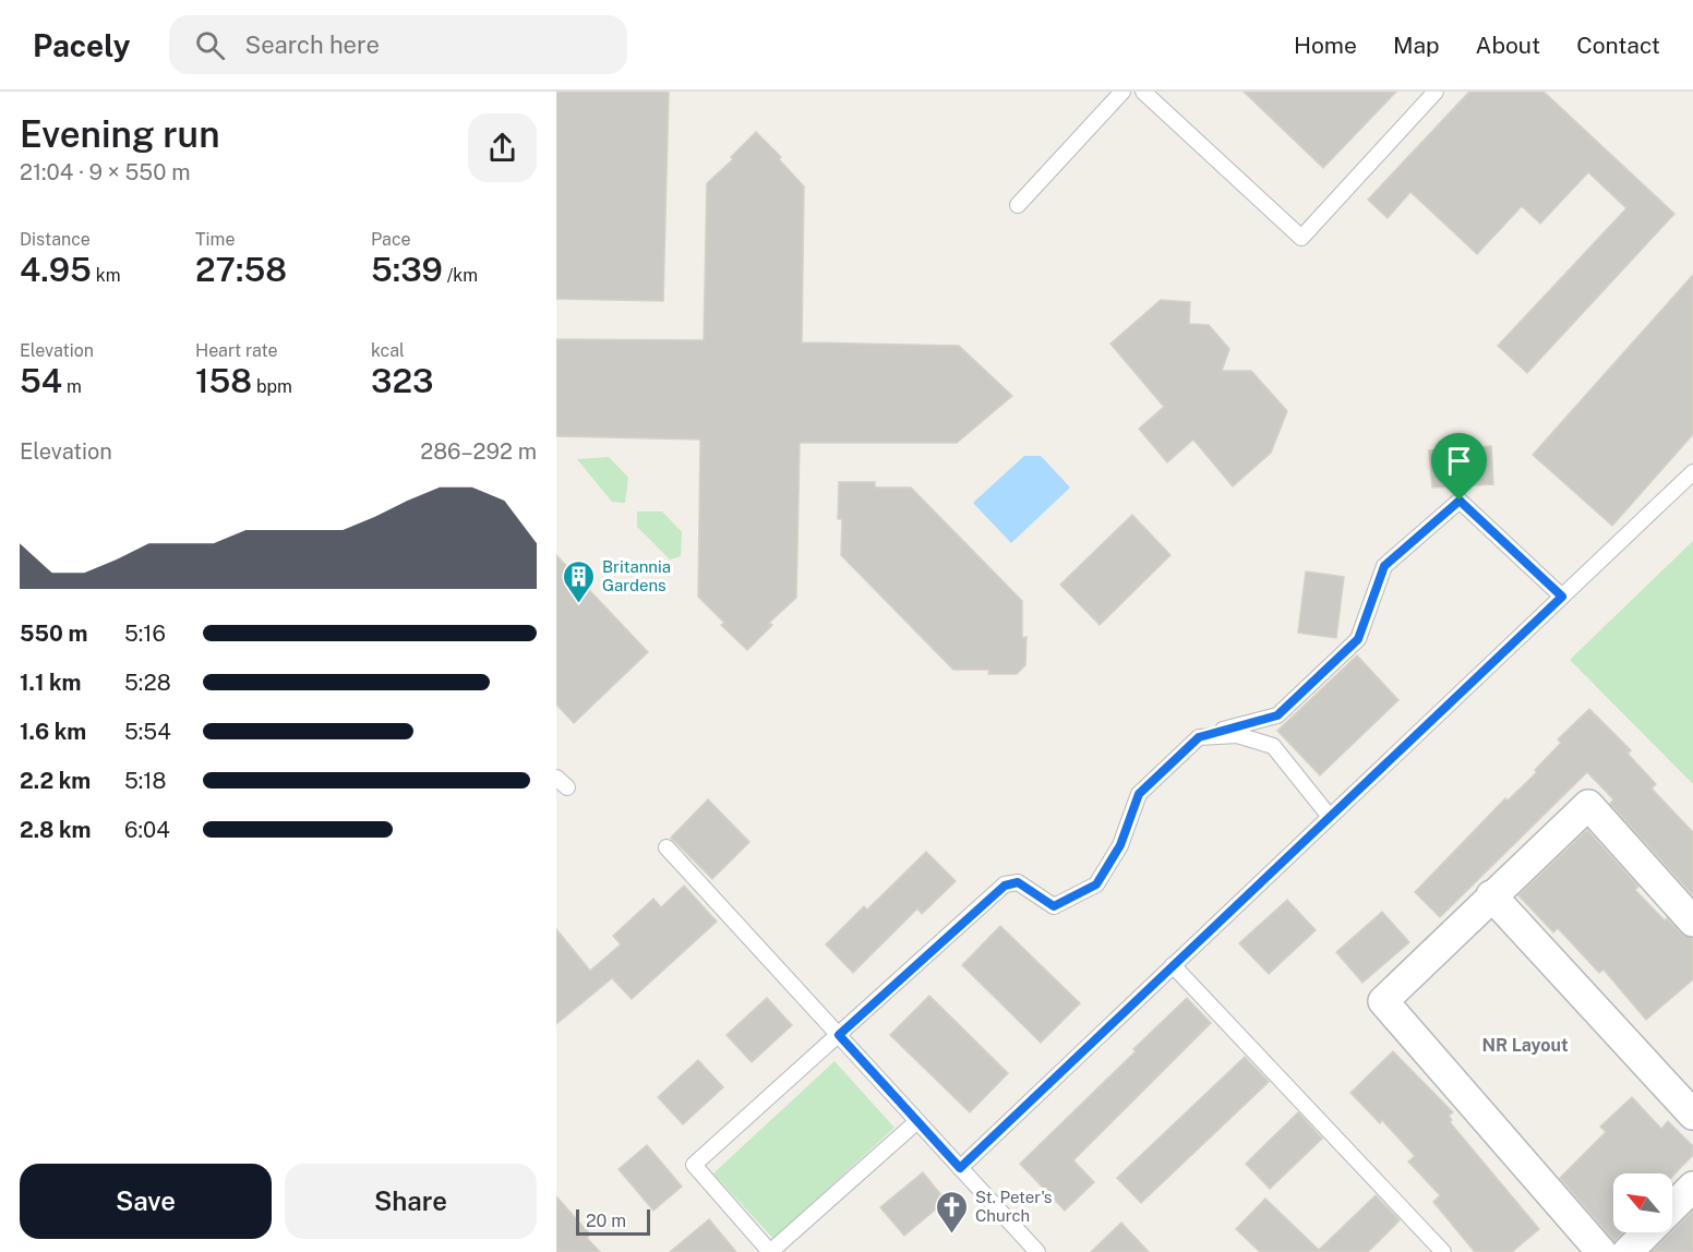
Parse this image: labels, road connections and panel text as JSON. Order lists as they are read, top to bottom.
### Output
{
  "districts": ["NR Layout"],
  "places": {
    "building": ["Britannia Gardens"],
    "church": ["St. Peter's Church"]
  },
  "scale_bar": "20 m",
  "north": "top left",
  "page": {
    "header": "Pacely",
    "search": "Search here",
    "nav": [
      "Home",
      "Map",
      "About",
      "Contact"
    ],
    "heading": ["Evening run", "21:04 · 9 × 550 m"],
    "stats": [
      ["Distance", "4.95 km"],
      ["Time", "27:58"],
      ["Pace", "5:39 /km"],
      ["Elevation", "54 m"],
      ["Heart rate", "158 bpm"],
      ["kcal", "323"]
    ],
    "chart": ["Elevation", "286–292 m"],
    "list": [
      {
        "name": "550 m",
        "note": "5:16"
      },
      {
        "name": "1.1 km",
        "note": "5:28"
      },
      {
        "name": "1.6 km",
        "note": "5:54"
      },
      {
        "name": "2.2 km",
        "note": "5:18"
      },
      {
        "name": "2.8 km",
        "note": "6:04"
      }
    ],
    "buttons": ["Save", "Share"],
    "scale": "20 m"
  }
}
